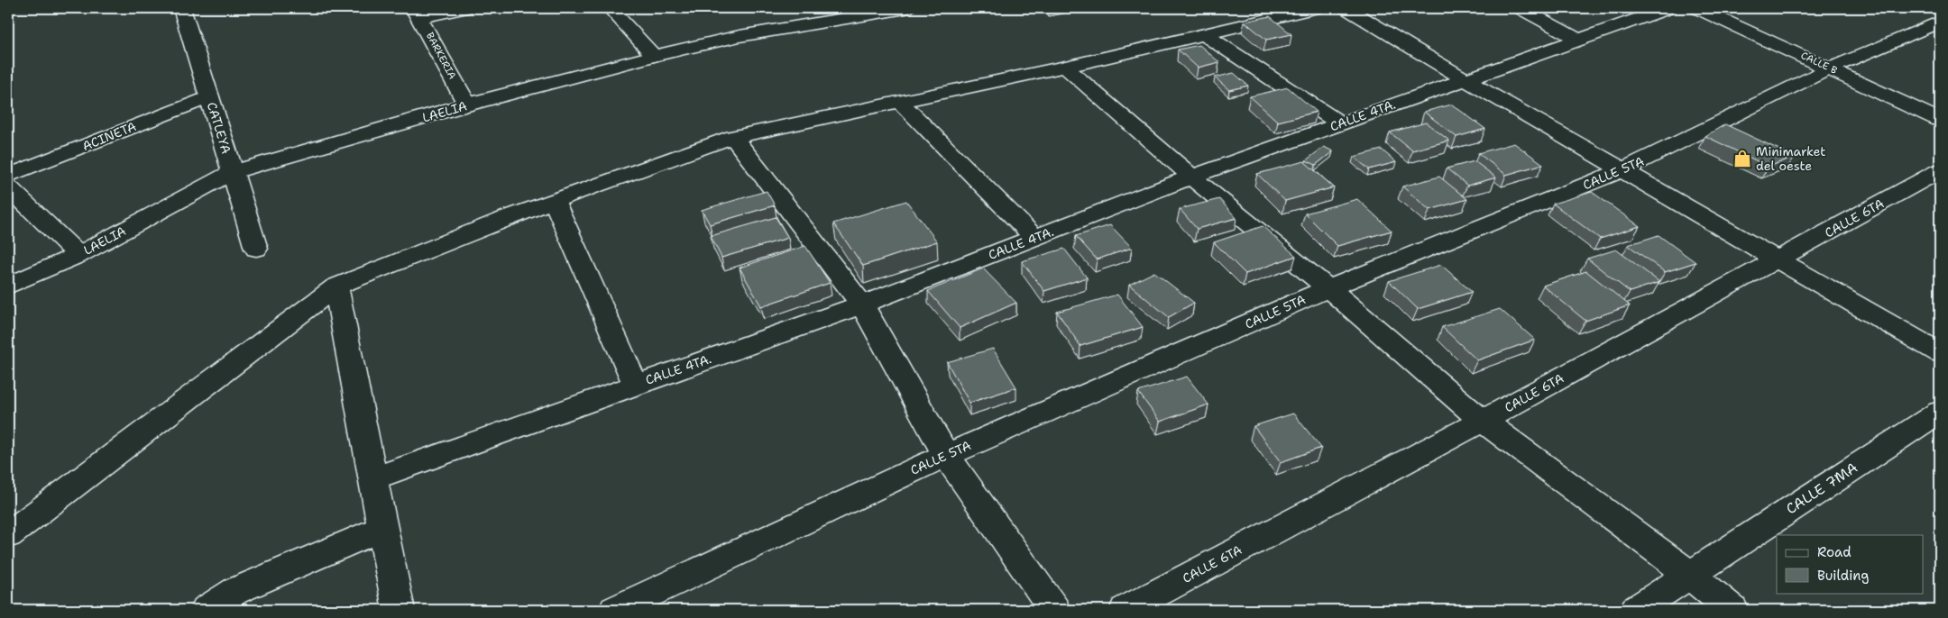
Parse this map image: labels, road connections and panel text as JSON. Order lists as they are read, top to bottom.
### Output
{
  "streets": {
    "street": [
      "BARKERIA",
      "CALLE B",
      "LAELIA",
      "CALLE 4TA.",
      "CATLEYA",
      "ACINETA",
      "CALLE 5TA",
      "CALLE 6TA",
      "CALLE 7MA"
    ]
  },
  "crossings": [
    ["BARKERIA", "LAELIA"],
    ["CALLE B", "CALLE 5TA"],
    ["LAELIA", "CATLEYA"],
    ["CATLEYA", "ACINETA"]
  ],
  "places": {
    "shop": ["Minimarket del oeste"]
  },
  "legend": ["Road", "Building"]
}
